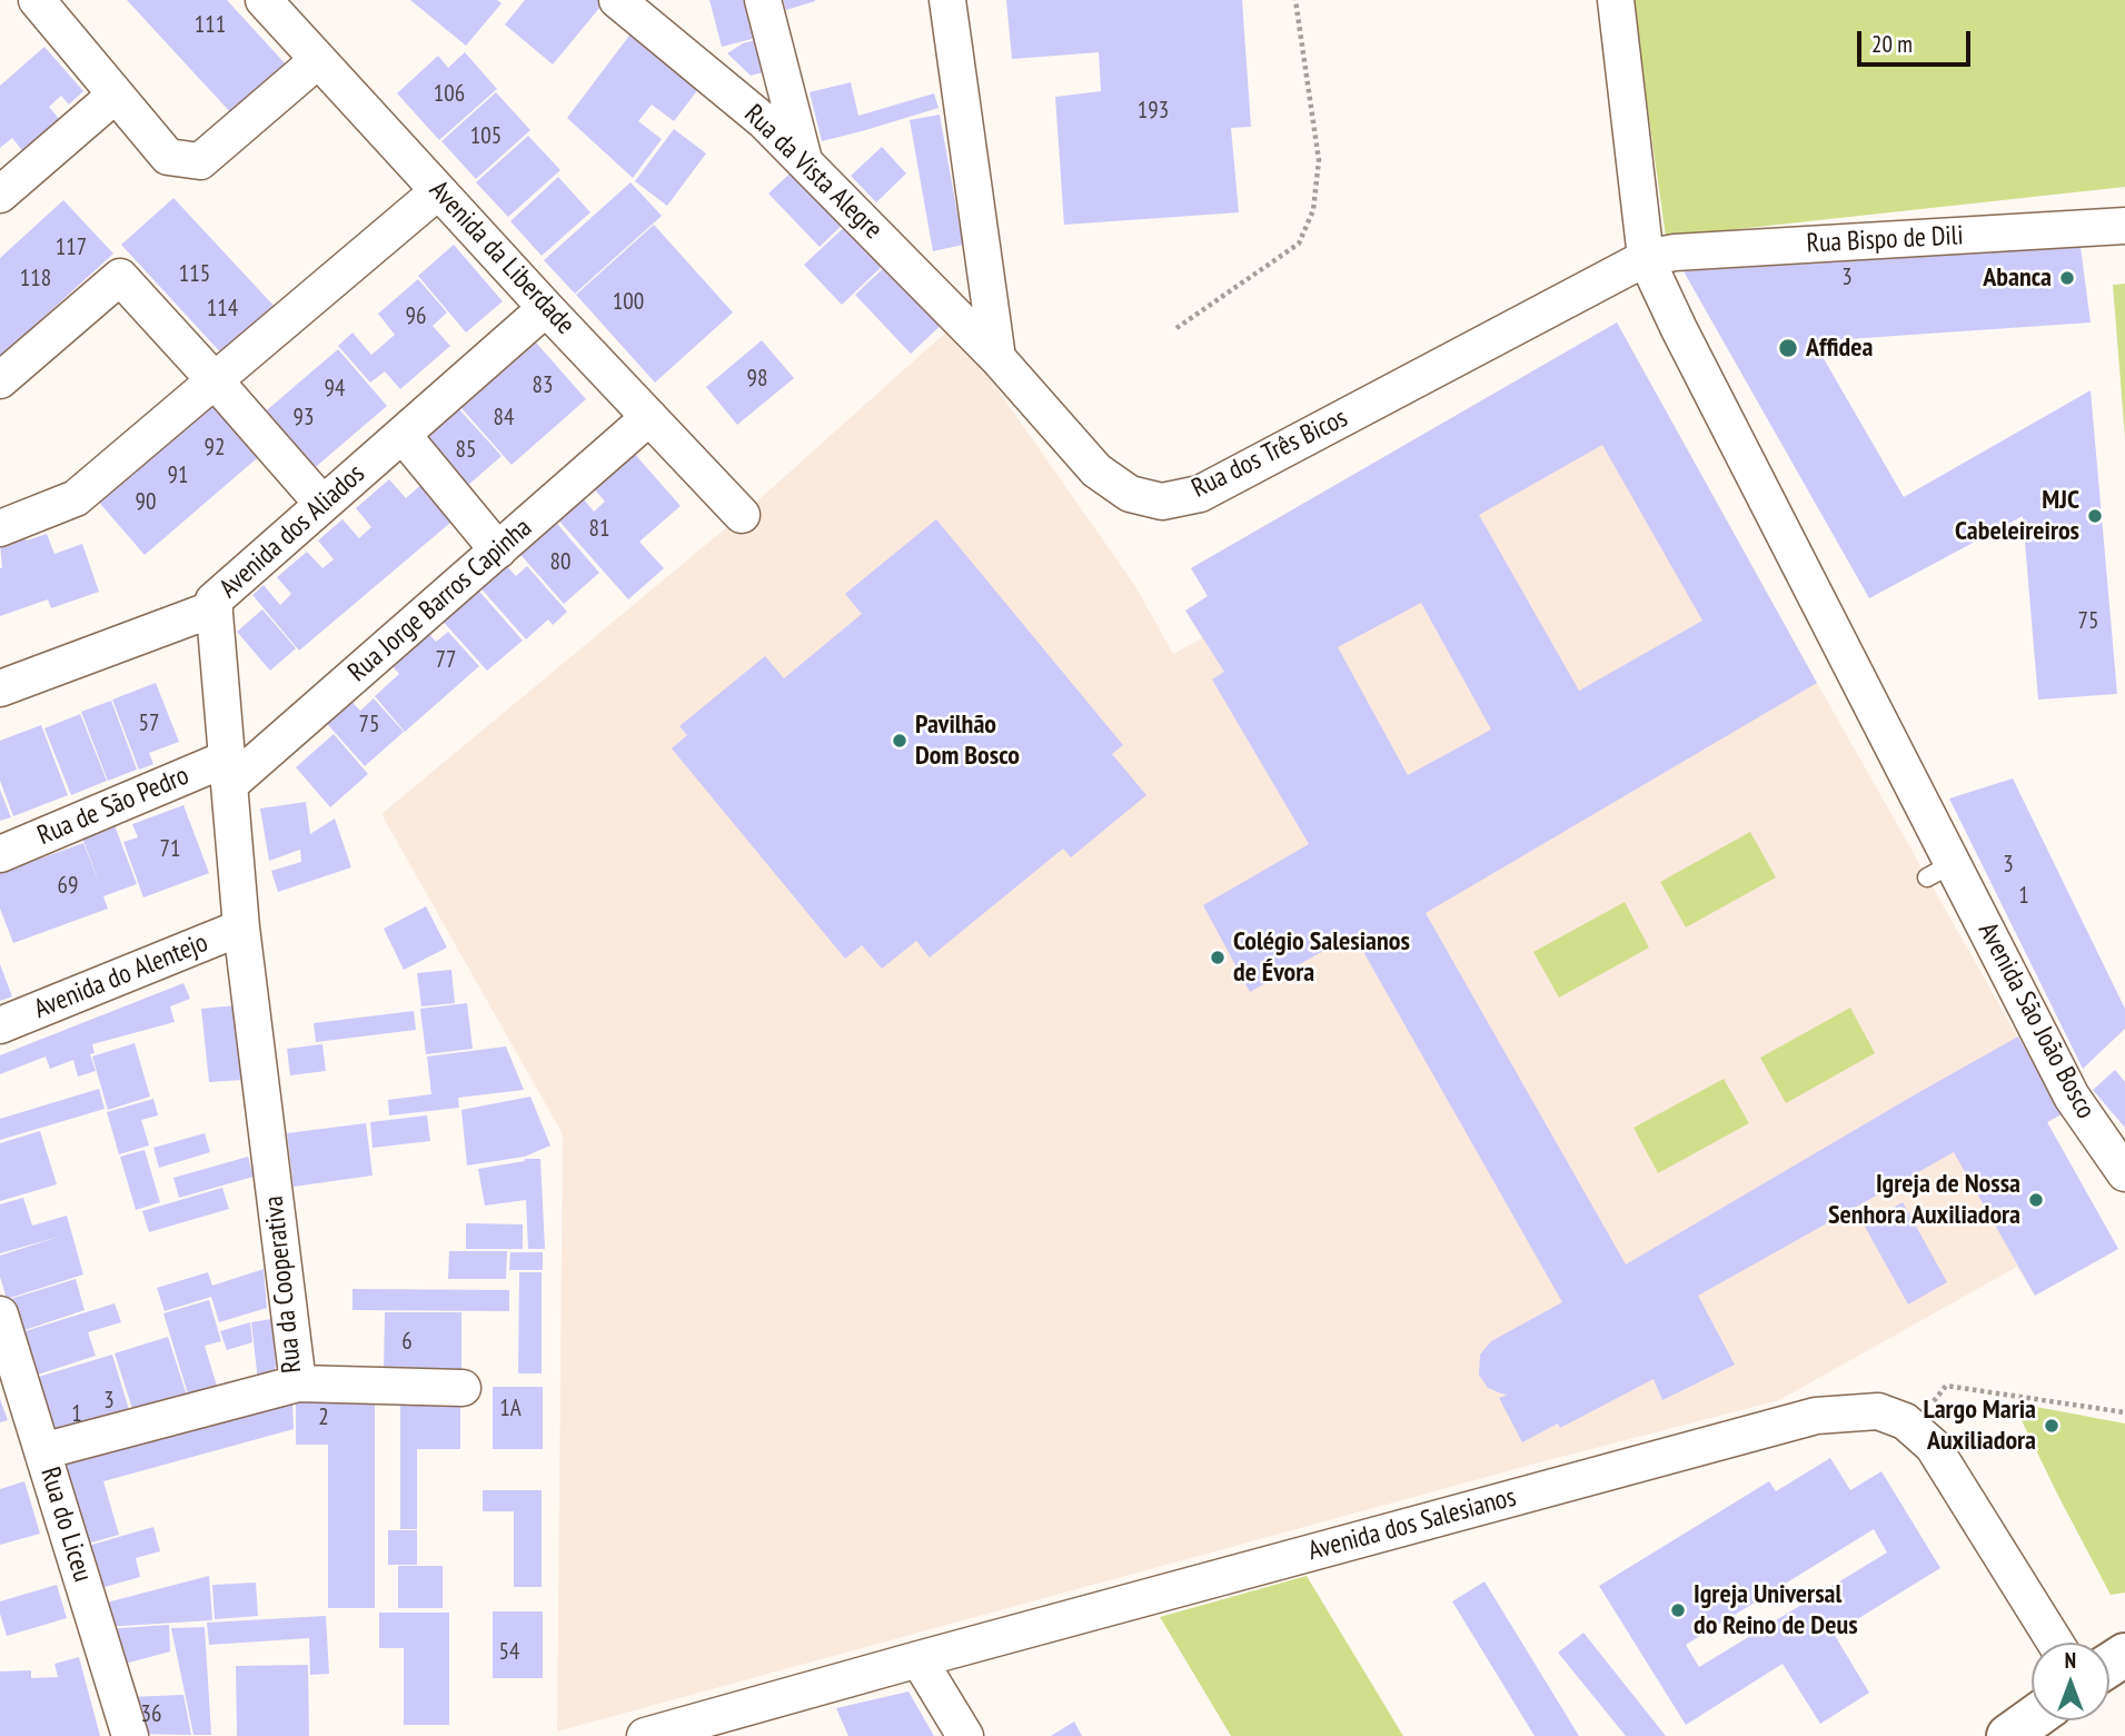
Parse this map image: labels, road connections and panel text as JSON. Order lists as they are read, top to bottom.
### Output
{
  "streets": {
    "street": [
      "Rua da Vista Alegre",
      "Rua Bispo de Dili",
      "Avenida da Liberdade",
      "Rua dos Três Bicos",
      "Avenida dos Aliados",
      "Rua Jorge Barros Capinha",
      "Rua de São Pedro",
      "Avenida do Alentejo",
      "Avenida São João Bosco",
      "Rua da Cooperativa",
      "Rua do Liceu",
      "Avenida dos Salesianos"
    ]
  },
  "crossings": [
    ["Rua da Vista Alegre", "Rua dos Três Bicos"],
    ["Rua Bispo de Dili", "Rua dos Três Bicos"],
    ["Rua Bispo de Dili", "Avenida São João Bosco"],
    ["Avenida da Liberdade", "Avenida dos Aliados"],
    ["Avenida da Liberdade", "Rua Jorge Barros Capinha"],
    ["Rua dos Três Bicos", "Avenida São João Bosco"],
    ["Avenida dos Aliados", "Rua Jorge Barros Capinha"],
    ["Avenida dos Aliados", "Rua de São Pedro"],
    ["Avenida dos Aliados", "Avenida do Alentejo"],
    ["Avenida dos Aliados", "Rua da Cooperativa"],
    ["Rua Jorge Barros Capinha", "Rua de São Pedro"],
    ["Avenida do Alentejo", "Rua da Cooperativa"],
    ["Rua da Cooperativa", "Rua do Liceu"]
  ],
  "places": [
    "Abanca",
    "Affidea",
    "MJC Cabeleireiros",
    "Pavilhão Dom Bosco",
    "Colégio Salesianos de Évora",
    "Igreja de Nossa Senhora Auxiliadora",
    "Largo Maria Auxiliadora",
    "Igreja Universal do Reino de Deus"
  ],
  "house_numbers": [
    "111",
    "106",
    "193",
    "105",
    "117",
    "115",
    "3",
    "118",
    "100",
    "114",
    "96",
    "98",
    "83",
    "94",
    "93",
    "84",
    "92",
    "85",
    "91",
    "90",
    "81",
    "80",
    "75",
    "77",
    "57",
    "75",
    "71",
    "3",
    "69",
    "1",
    "6",
    "3",
    "1A",
    "1",
    "2",
    "54",
    "36"
  ],
  "scale_bar": "20 m",
  "north": "top"
}
